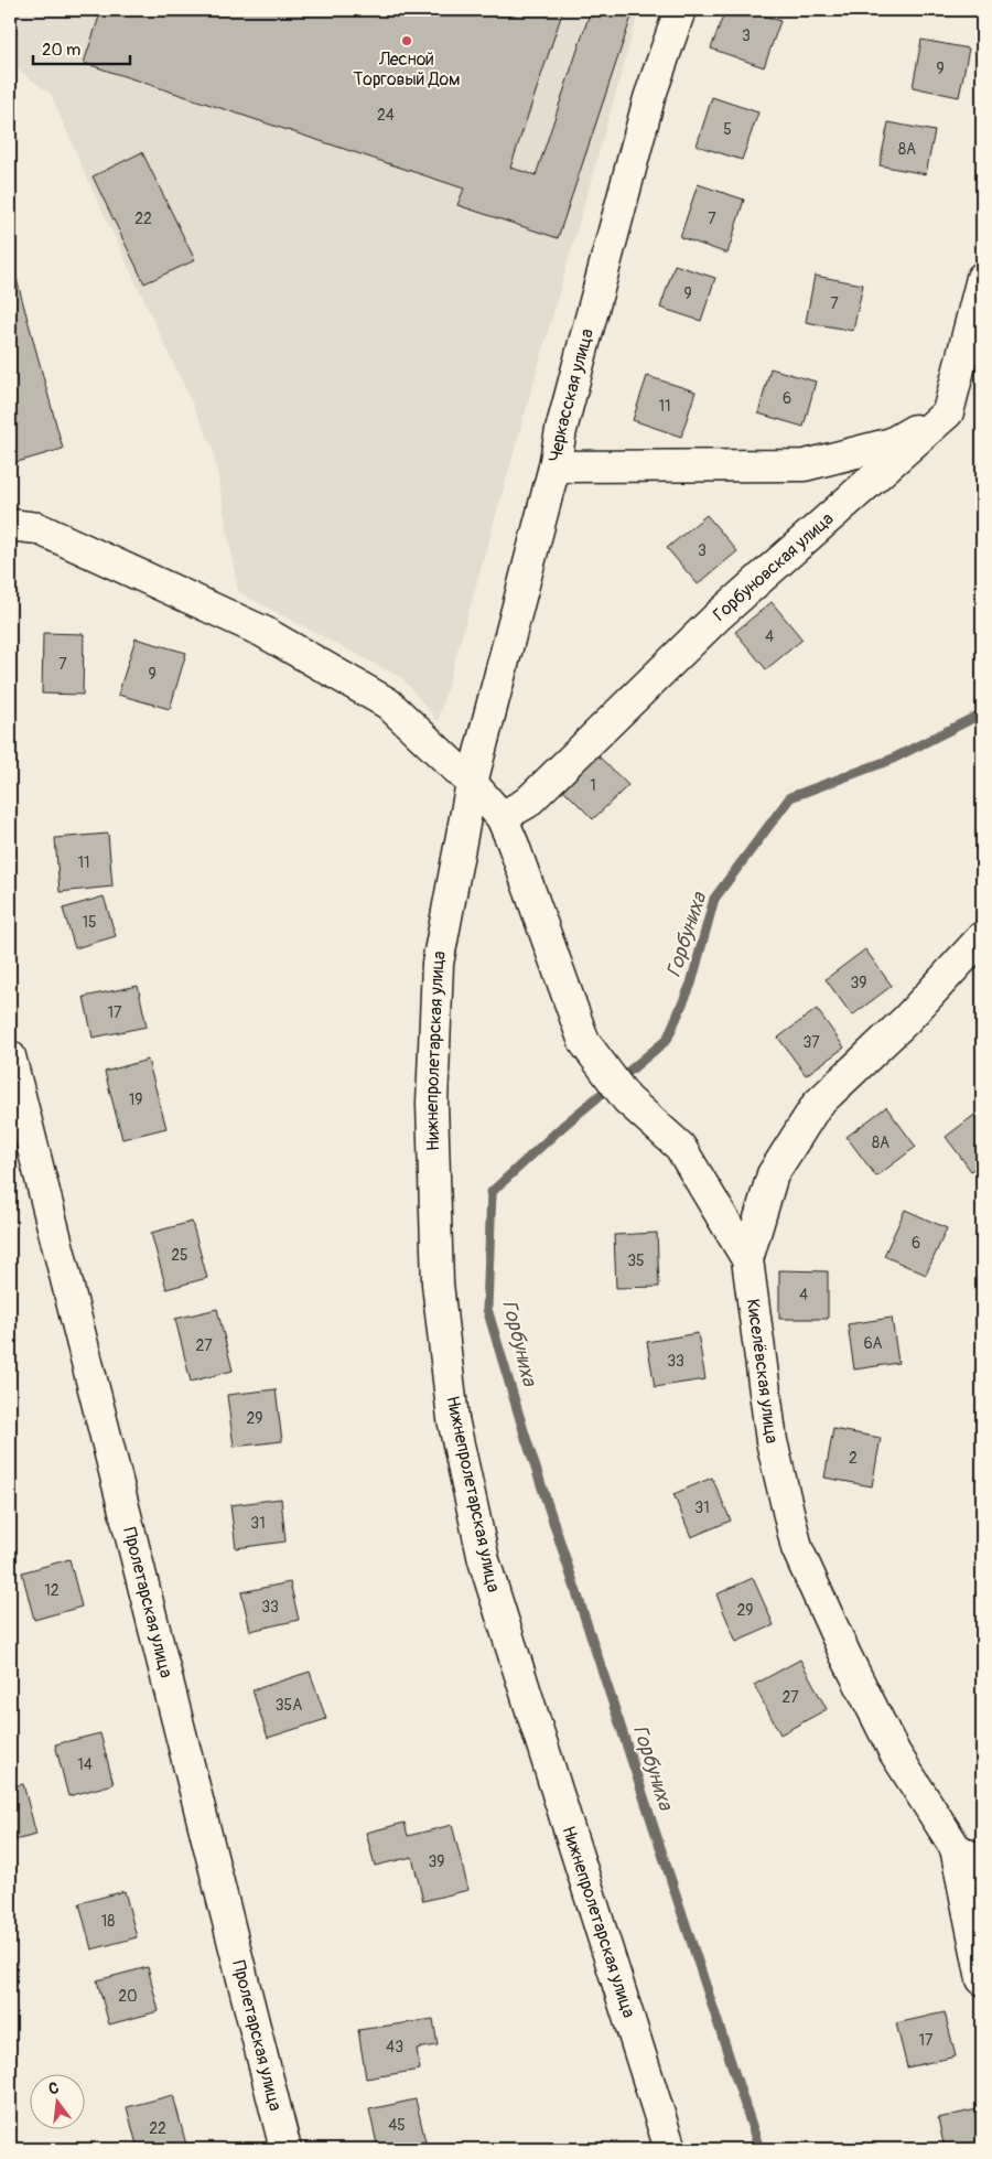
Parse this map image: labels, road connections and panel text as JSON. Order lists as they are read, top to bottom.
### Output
{
  "streets": {
    "street": [
      "Черкасская улица",
      "Горбуновская улица",
      "Нижнепролетарская улица",
      "Киселёвская улица",
      "Пролетарская улица"
    ]
  },
  "crossings": [
    ["Черкасская улица", "Нижнепролетарская улица"]
  ],
  "water": ["Горбуниха"],
  "places": ["Лесной Торговый Дом"],
  "house_numbers": [
    "3",
    "9",
    "24",
    "5",
    "8А",
    "22",
    "7",
    "9",
    "7",
    "6",
    "11",
    "3",
    "4",
    "7",
    "9",
    "1",
    "11",
    "15",
    "39",
    "17",
    "37",
    "19",
    "8А",
    "6",
    "25",
    "35",
    "4",
    "6А",
    "27",
    "33",
    "29",
    "2",
    "31",
    "31",
    "12",
    "33",
    "29",
    "27",
    "35А",
    "14",
    "39",
    "18",
    "20",
    "17",
    "43",
    "45",
    "22"
  ],
  "scale_bar": "20 m",
  "north": "top"
}
